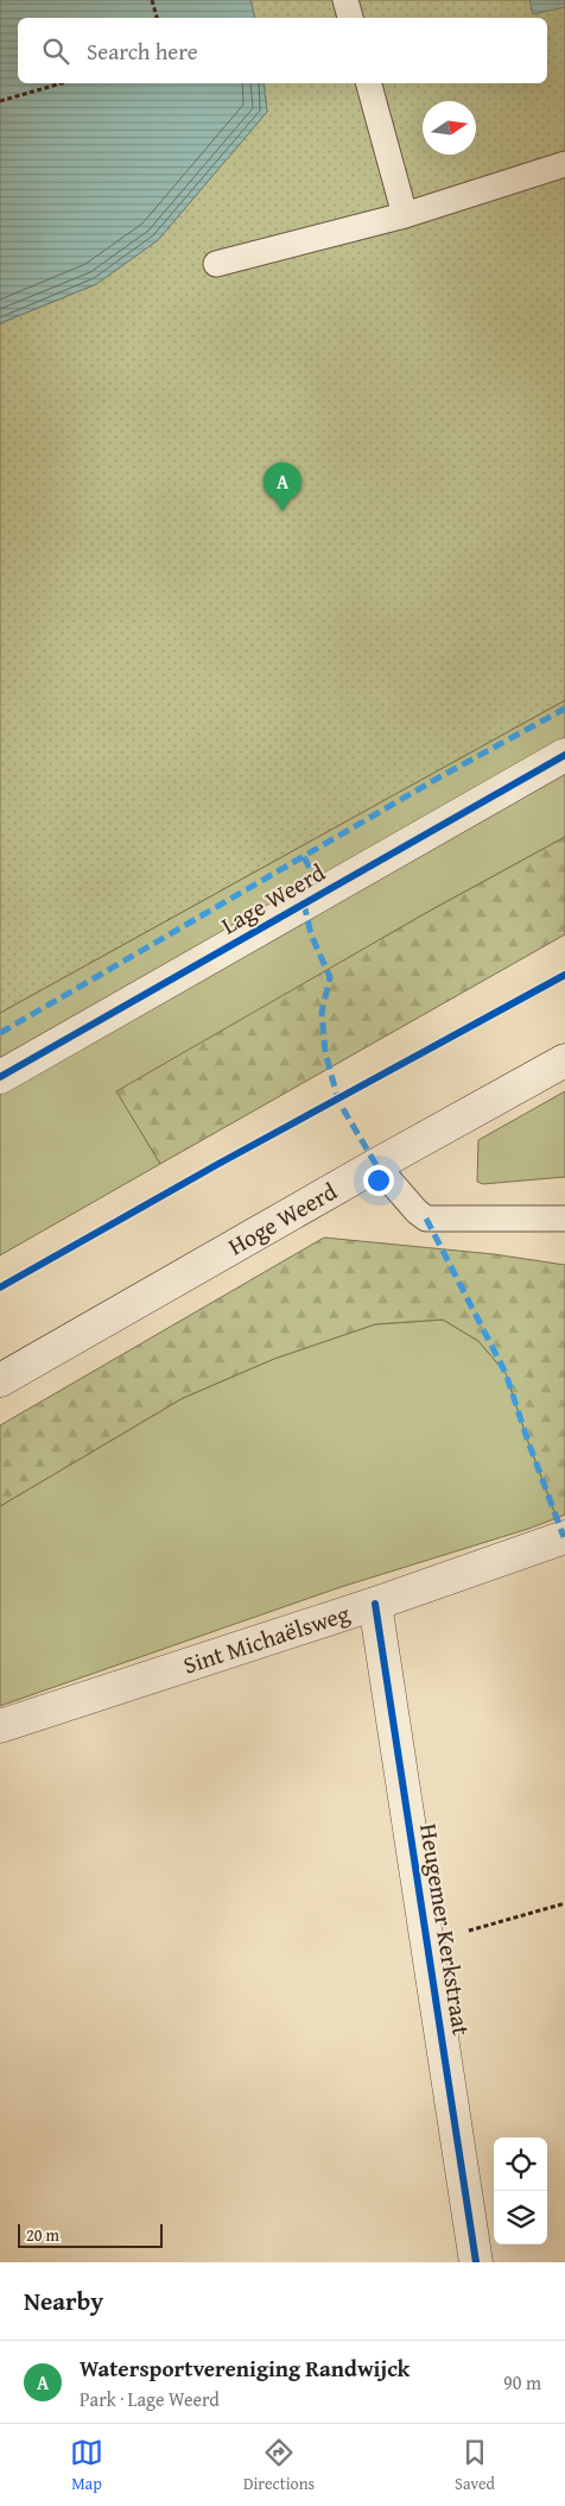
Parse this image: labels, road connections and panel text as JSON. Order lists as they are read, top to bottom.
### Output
{
  "streets": {
    "street": [
      "Lage Weerd",
      "Hoge Weerd",
      "Sint Michaëlsweg",
      "Heugemer Kerkstraat"
    ]
  },
  "crossings": [
    ["Sint Michaëlsweg", "Heugemer Kerkstraat"]
  ],
  "scale_bar": "20 m",
  "north": "right",
  "page": {
    "search": "Search here",
    "pins": "A",
    "scale": "20 m",
    "heading": "Nearby",
    "list": [
      {
        "mark": "A",
        "name": "Watersportvereniging Randwijck",
        "note": "Park · Lage Weerd",
        "value": "90 m"
      }
    ],
    "nav": ["Map", "Directions", "Saved"]
  }
}
